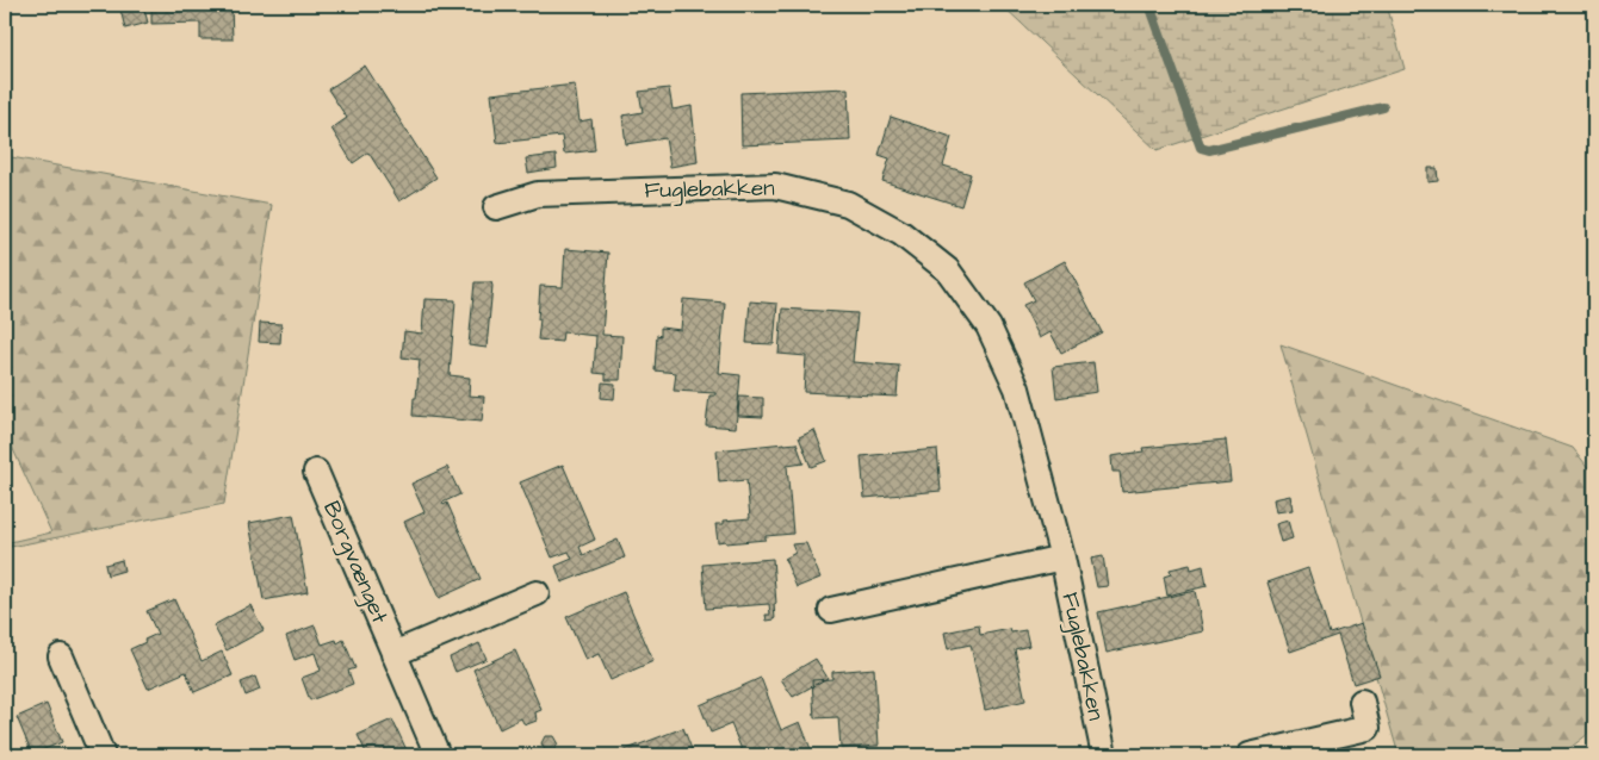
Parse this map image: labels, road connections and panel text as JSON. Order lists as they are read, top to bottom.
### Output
{
  "streets": {
    "street": ["Fuglebakken", "Borgvænget"]
  }
}
